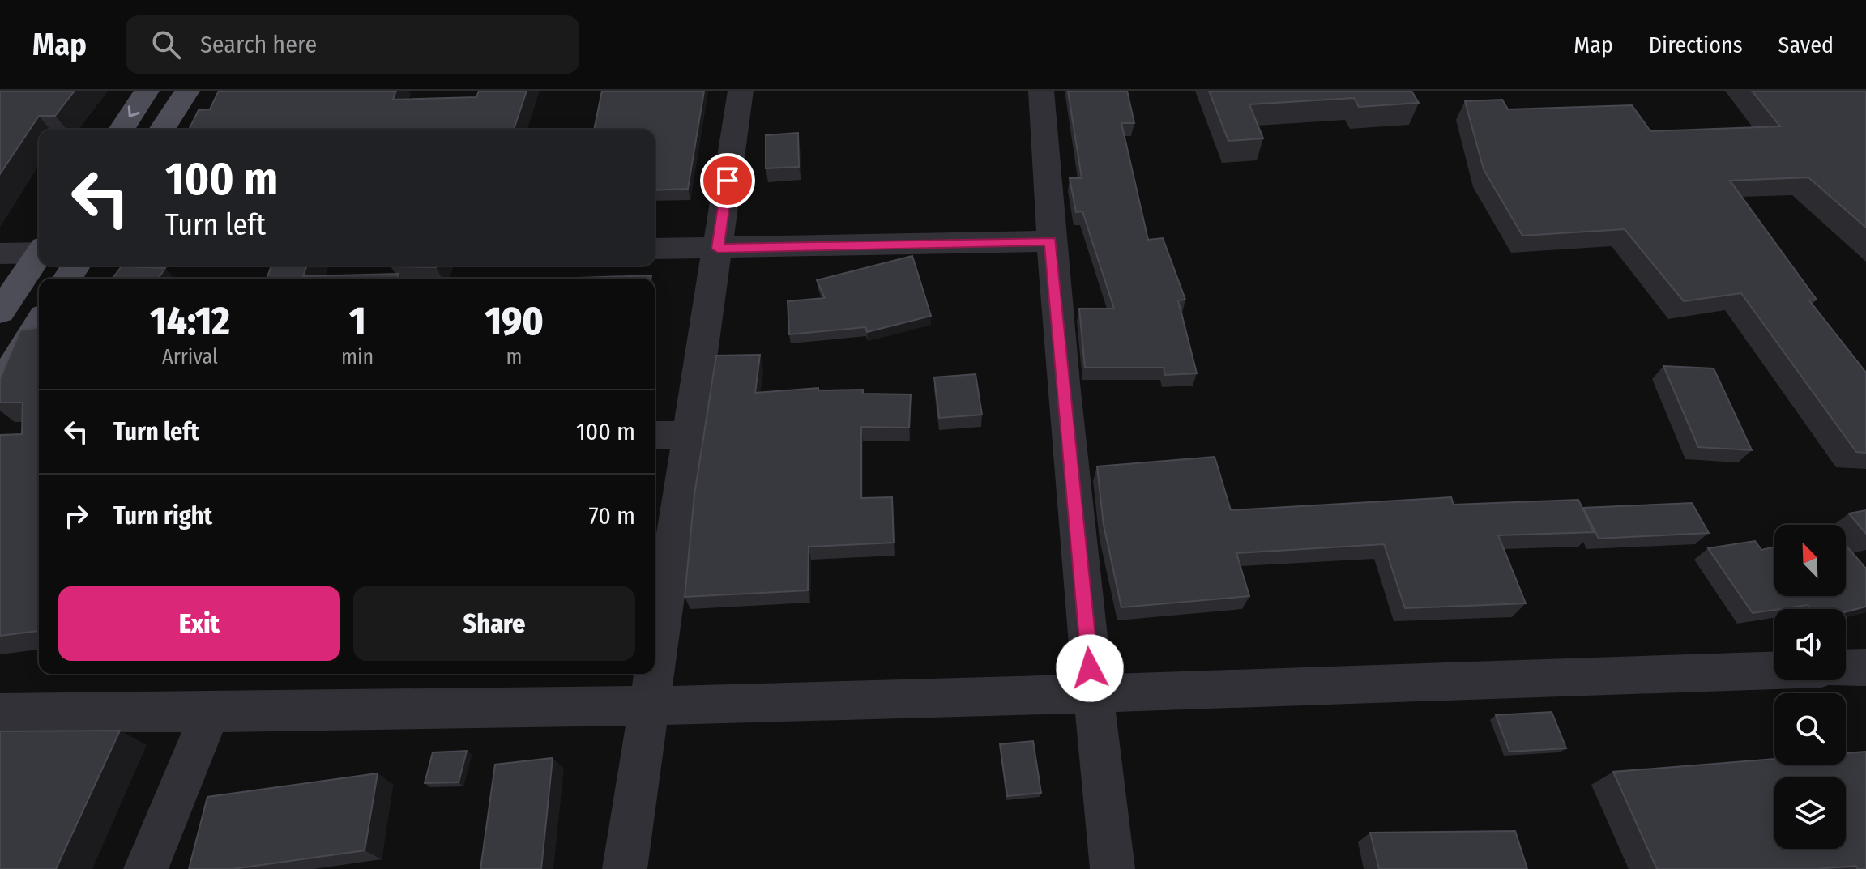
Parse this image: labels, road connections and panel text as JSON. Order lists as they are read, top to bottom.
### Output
{
  "north": "top left",
  "page": {
    "header": "Map",
    "search": "Search here",
    "nav": ["Map", "Directions", "Saved"],
    "turn": ["100 m", "Turn left"],
    "eta": [
      "14:12",
      "Arrival",
      "1",
      "min",
      "190",
      "m"
    ],
    "list": [
      {
        "name": "Turn left",
        "value": "100 m"
      },
      {
        "name": "Turn right",
        "value": "70 m"
      }
    ],
    "buttons": ["Exit", "Share"]
  }
}
